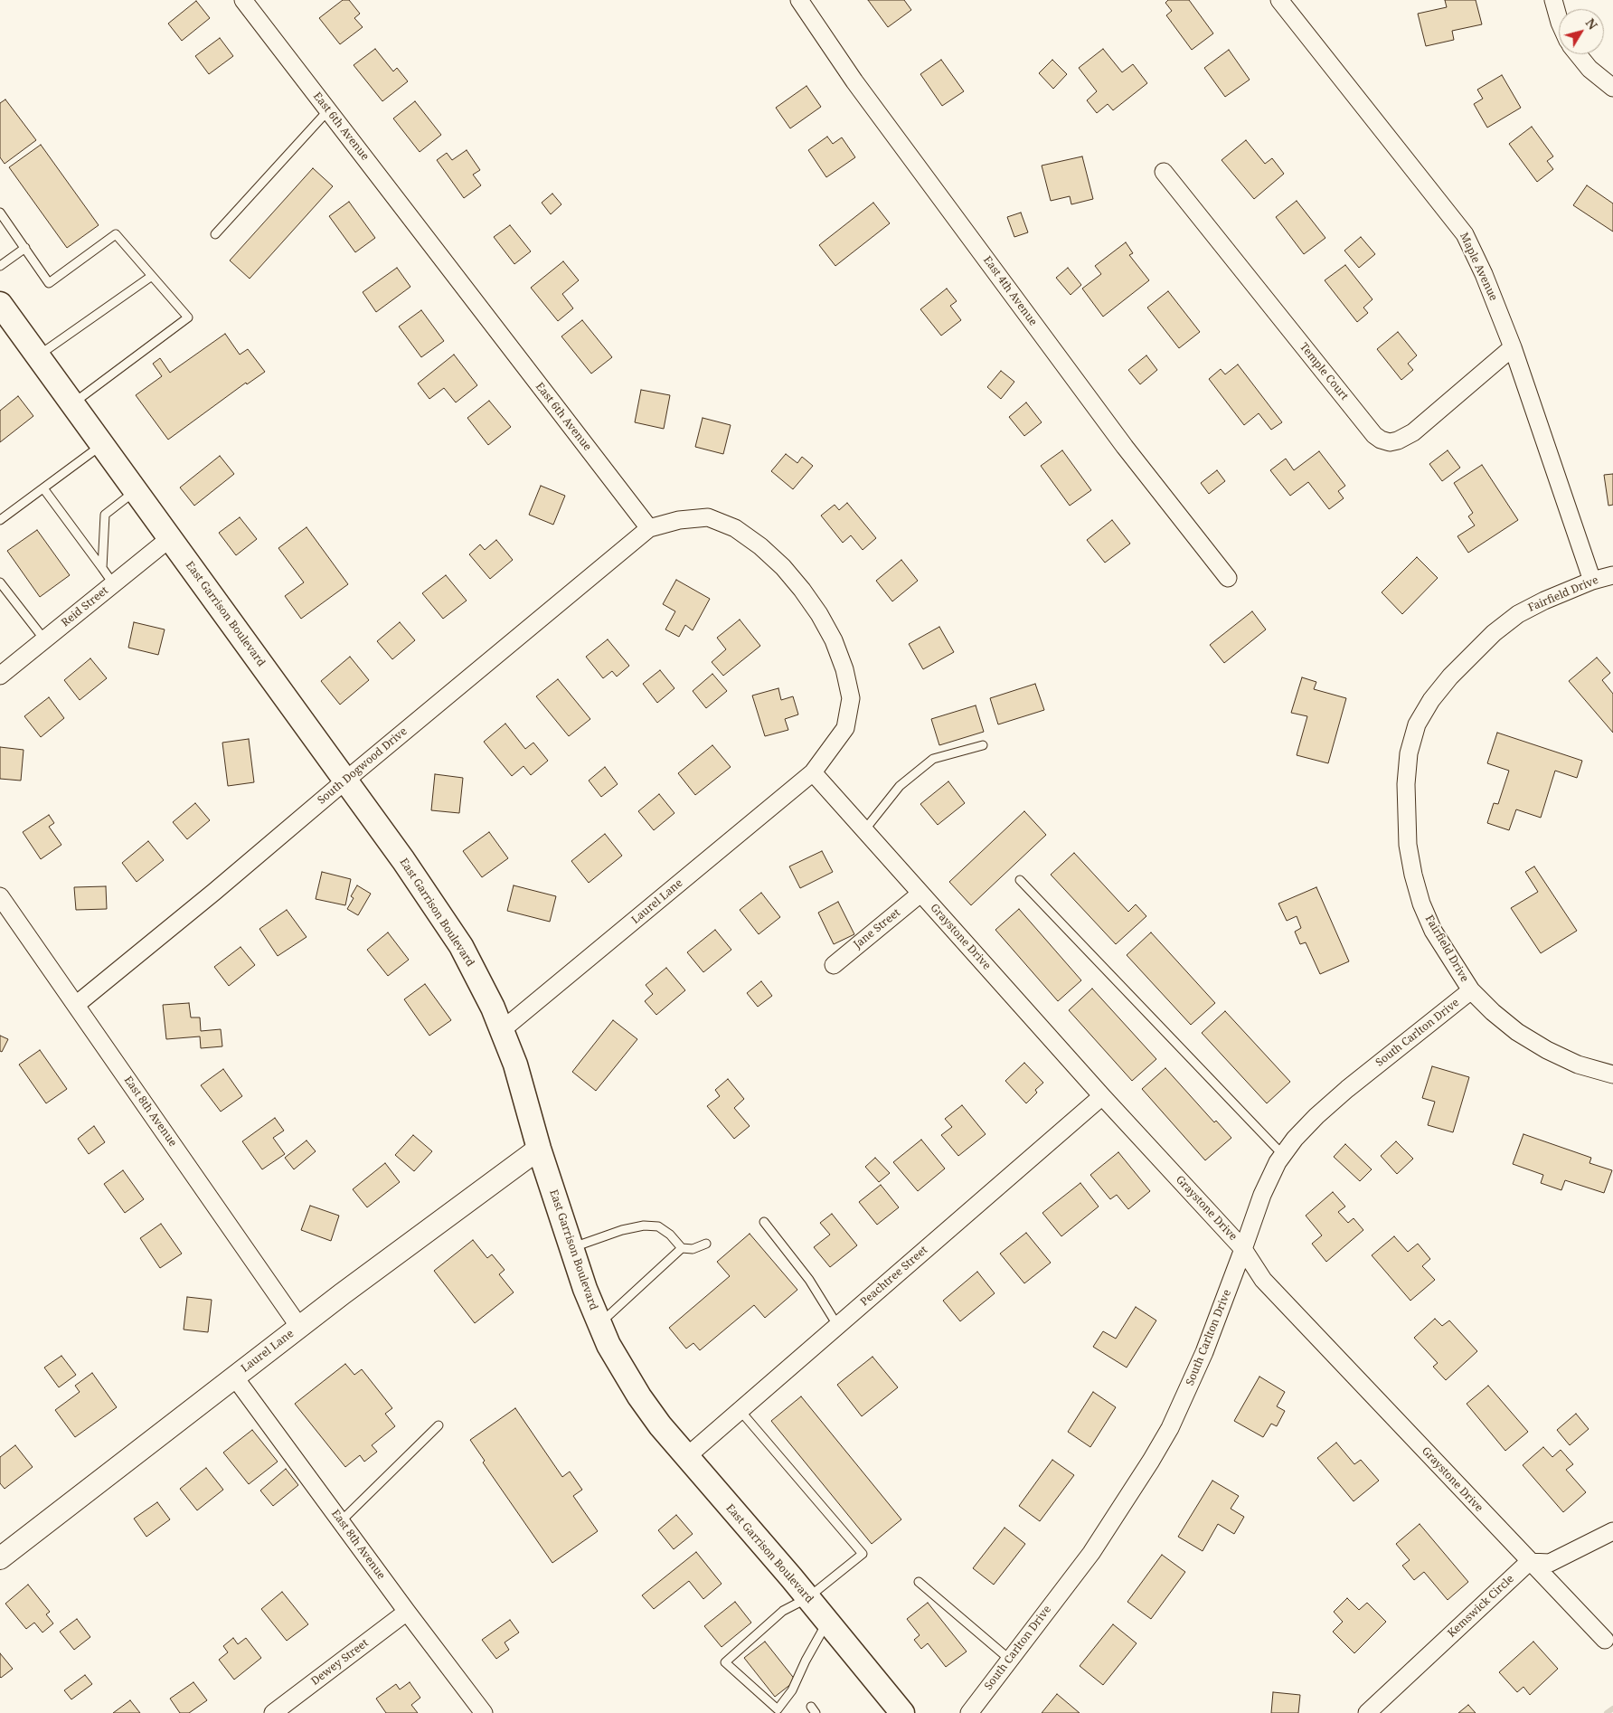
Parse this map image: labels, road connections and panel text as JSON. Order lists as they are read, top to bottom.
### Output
{
  "streets": {
    "main road": ["East Garrison Boulevard"],
    "street": [
      "East 6th Avenue",
      "Maple Avenue",
      "East 4th Avenue",
      "Temple Court",
      "Fairfield Drive",
      "Reid Street",
      "South Dogwood Drive",
      "Laurel Lane",
      "Jane Street",
      "Graystone Drive",
      "South Carlton Drive",
      "East 8th Avenue",
      "Peachtree Street",
      "Kemswick Circle",
      "Dewey Street"
    ]
  },
  "crossings": [
    ["East 6th Avenue", "South Dogwood Drive"],
    ["Maple Avenue", "Temple Court"],
    ["Maple Avenue", "Fairfield Drive"],
    ["Fairfield Drive", "South Carlton Drive"],
    ["Reid Street", "East Garrison Boulevard"],
    ["East Garrison Boulevard", "South Dogwood Drive"],
    ["East Garrison Boulevard", "Laurel Lane"],
    ["East Garrison Boulevard", "Peachtree Street"],
    ["South Dogwood Drive", "East 8th Avenue"],
    ["Laurel Lane", "Graystone Drive"],
    ["Laurel Lane", "East 8th Avenue"],
    ["Jane Street", "Graystone Drive"],
    ["Graystone Drive", "South Carlton Drive"],
    ["Graystone Drive", "Peachtree Street"],
    ["Graystone Drive", "Kemswick Circle"],
    ["East 8th Avenue", "Dewey Street"]
  ],
  "north": "top right"
}
